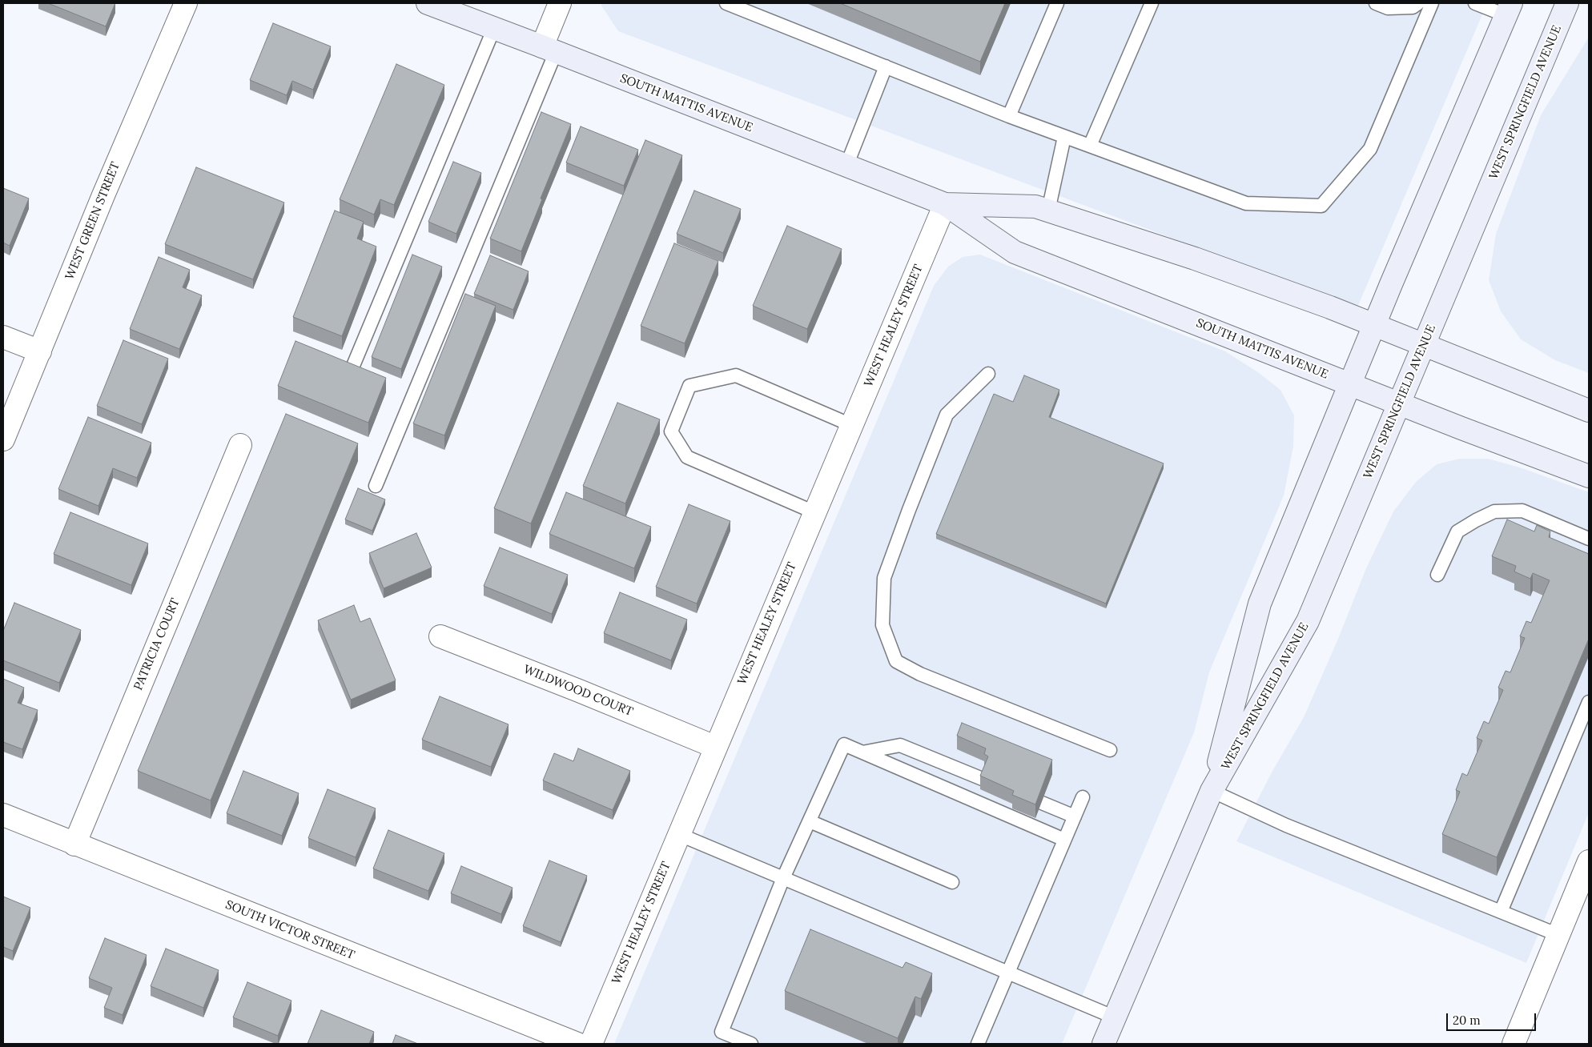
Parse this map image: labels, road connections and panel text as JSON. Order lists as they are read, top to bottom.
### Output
{
  "streets": {
    "main road": ["WEST SPRINGFIELD AVENUE", "SOUTH MATTIS AVENUE"],
    "street": [
      "WEST GREEN STREET",
      "WEST HEALEY STREET",
      "PATRICIA COURT",
      "WILDWOOD COURT",
      "SOUTH VICTOR STREET"
    ]
  },
  "crossings": [
    ["WEST SPRINGFIELD AVENUE", "SOUTH MATTIS AVENUE"],
    ["SOUTH MATTIS AVENUE", "WEST HEALEY STREET"],
    ["WEST HEALEY STREET", "WILDWOOD COURT"],
    ["PATRICIA COURT", "SOUTH VICTOR STREET"]
  ],
  "scale_bar": "20 m"
}
